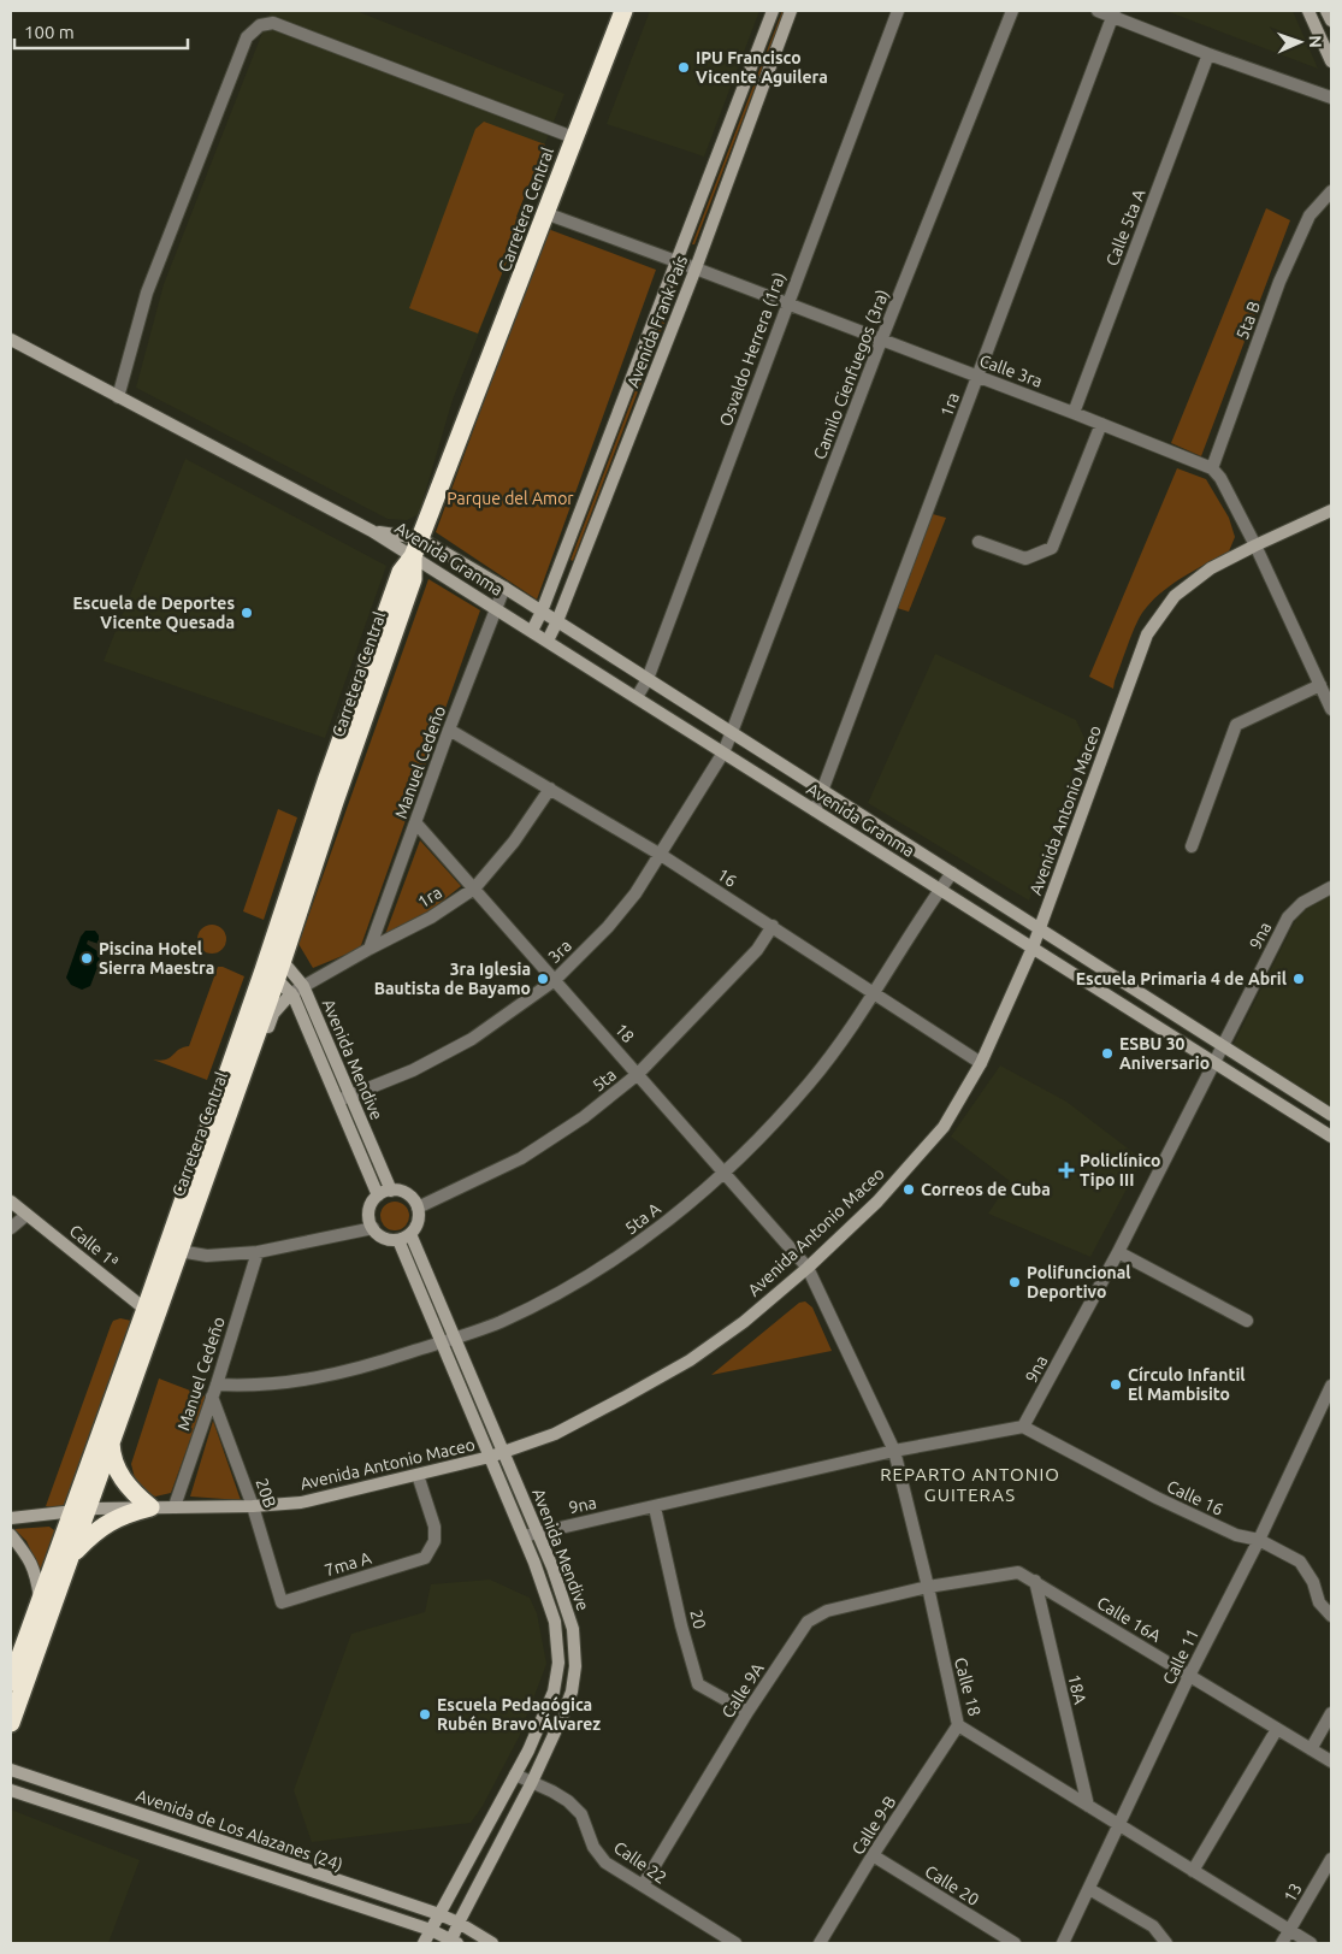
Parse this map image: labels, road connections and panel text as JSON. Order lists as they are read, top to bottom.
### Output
{
  "streets": {
    "highway": ["Carretera Central"],
    "main road": [
      "Avenida Frank País",
      "Avenida Granma",
      "Avenida Antonio Maceo",
      "Avenida Mendive",
      "Calle 1ª",
      "Avenida de Los Alazanes (24)"
    ],
    "street": [
      "Calle 5ta A",
      "5ta B",
      "Osvaldo Herrera (1ra)",
      "Calle 3ra",
      "Camilo Cienfuegos (3ra)",
      "1ra",
      "Manuel Cedeño",
      "16",
      "9na",
      "3ra",
      "18",
      "5ta",
      "5ta A",
      "20B",
      "Calle 16",
      "7ma A",
      "20",
      "Calle 16A",
      "Calle 11",
      "Calle 18",
      "18A",
      "Calle 9A",
      "Calle 9-B",
      "Calle 22",
      "Calle 20",
      "13"
    ]
  },
  "crossings": [
    ["Carretera Central", "Calle 3ra"],
    ["Carretera Central", "Avenida Granma"],
    ["Carretera Central", "Avenida Antonio Maceo"],
    ["Carretera Central", "Avenida Mendive"],
    ["Carretera Central", "Calle 1ª"],
    ["Calle 5ta A", "Calle 3ra"],
    ["5ta B", "Calle 3ra"],
    ["Avenida Frank País", "Calle 3ra"],
    ["Avenida Frank País", "Avenida Granma"],
    ["Osvaldo Herrera (1ra)", "Calle 3ra"],
    ["Osvaldo Herrera (1ra)", "Avenida Granma"],
    ["Calle 3ra", "Camilo Cienfuegos (3ra)"],
    ["Calle 3ra", "1ra"],
    ["Camilo Cienfuegos (3ra)", "Avenida Granma"],
    ["Camilo Cienfuegos (3ra)", "3ra"],
    ["1ra", "Avenida Granma"],
    ["1ra", "Manuel Cedeño"],
    ["1ra", "16"],
    ["1ra", "18"],
    ["1ra", "Avenida Mendive"],
    ["Avenida Granma", "Manuel Cedeño"],
    ["Avenida Granma", "Avenida Antonio Maceo"],
    ["Avenida Granma", "9na"],
    ["Avenida Granma", "3ra"],
    ["Avenida Granma", "5ta A"],
    ["Manuel Cedeño", "Avenida Antonio Maceo"],
    ["Manuel Cedeño", "16"],
    ["Manuel Cedeño", "18"],
    ["Manuel Cedeño", "5ta A"],
    ["Manuel Cedeño", "20B"],
    ["Avenida Antonio Maceo", "16"],
    ["Avenida Antonio Maceo", "18"],
    ["Avenida Antonio Maceo", "Avenida Mendive"],
    ["Avenida Antonio Maceo", "20B"],
    ["Avenida Antonio Maceo", "7ma A"],
    ["Avenida Antonio Maceo", "Calle 18"],
    ["16", "3ra"],
    ["16", "5ta"],
    ["16", "5ta A"],
    ["9na", "Avenida Mendive"],
    ["9na", "Calle 16"],
    ["9na", "20"],
    ["9na", "Calle 18"],
    ["3ra", "18"],
    ["3ra", "Avenida Mendive"],
    ["18", "5ta"],
    ["18", "5ta A"],
    ["18", "Calle 18"],
    ["Avenida Mendive", "5ta"],
    ["Avenida Mendive", "5ta A"],
    ["Avenida Mendive", "Avenida de Los Alazanes (24)"],
    ["Avenida Mendive", "Calle 22"],
    ["5ta A", "20B"],
    ["20B", "7ma A"],
    ["Calle 16", "Calle 11"],
    ["20", "Calle 9A"],
    ["Calle 16A", "Calle 11"],
    ["Calle 16A", "Calle 18"],
    ["Calle 16A", "18A"],
    ["Calle 16A", "Calle 9A"],
    ["Calle 11", "Calle 18"],
    ["Calle 18", "18A"],
    ["Calle 18", "Calle 9A"],
    ["Calle 18", "Calle 9-B"],
    ["Calle 18", "13"],
    ["Calle 9A", "Calle 22"],
    ["Calle 9-B", "Calle 20"]
  ],
  "districts": ["REPARTO ANTONIO GUITERAS"],
  "parks": ["Parque del Amor"],
  "places": {
    "other": [
      "IPU Francisco Vicente Aguilera",
      "Escuela de Deportes Vicente Quesada",
      "Piscina Hotel Sierra Maestra",
      "3ra Iglesia Bautista de Bayamo",
      "Escuela Primaria 4 de Abril",
      "ESBU 30 Aniversario",
      "Correos de Cuba",
      "Polifuncional Deportivo",
      "Círculo Infantil El Mambisito",
      "Escuela Pedagógica Rubén Bravo Álvarez"
    ],
    "health": ["Policlínico Tipo III"]
  },
  "scale_bar": "100 m",
  "north": "right"
}
